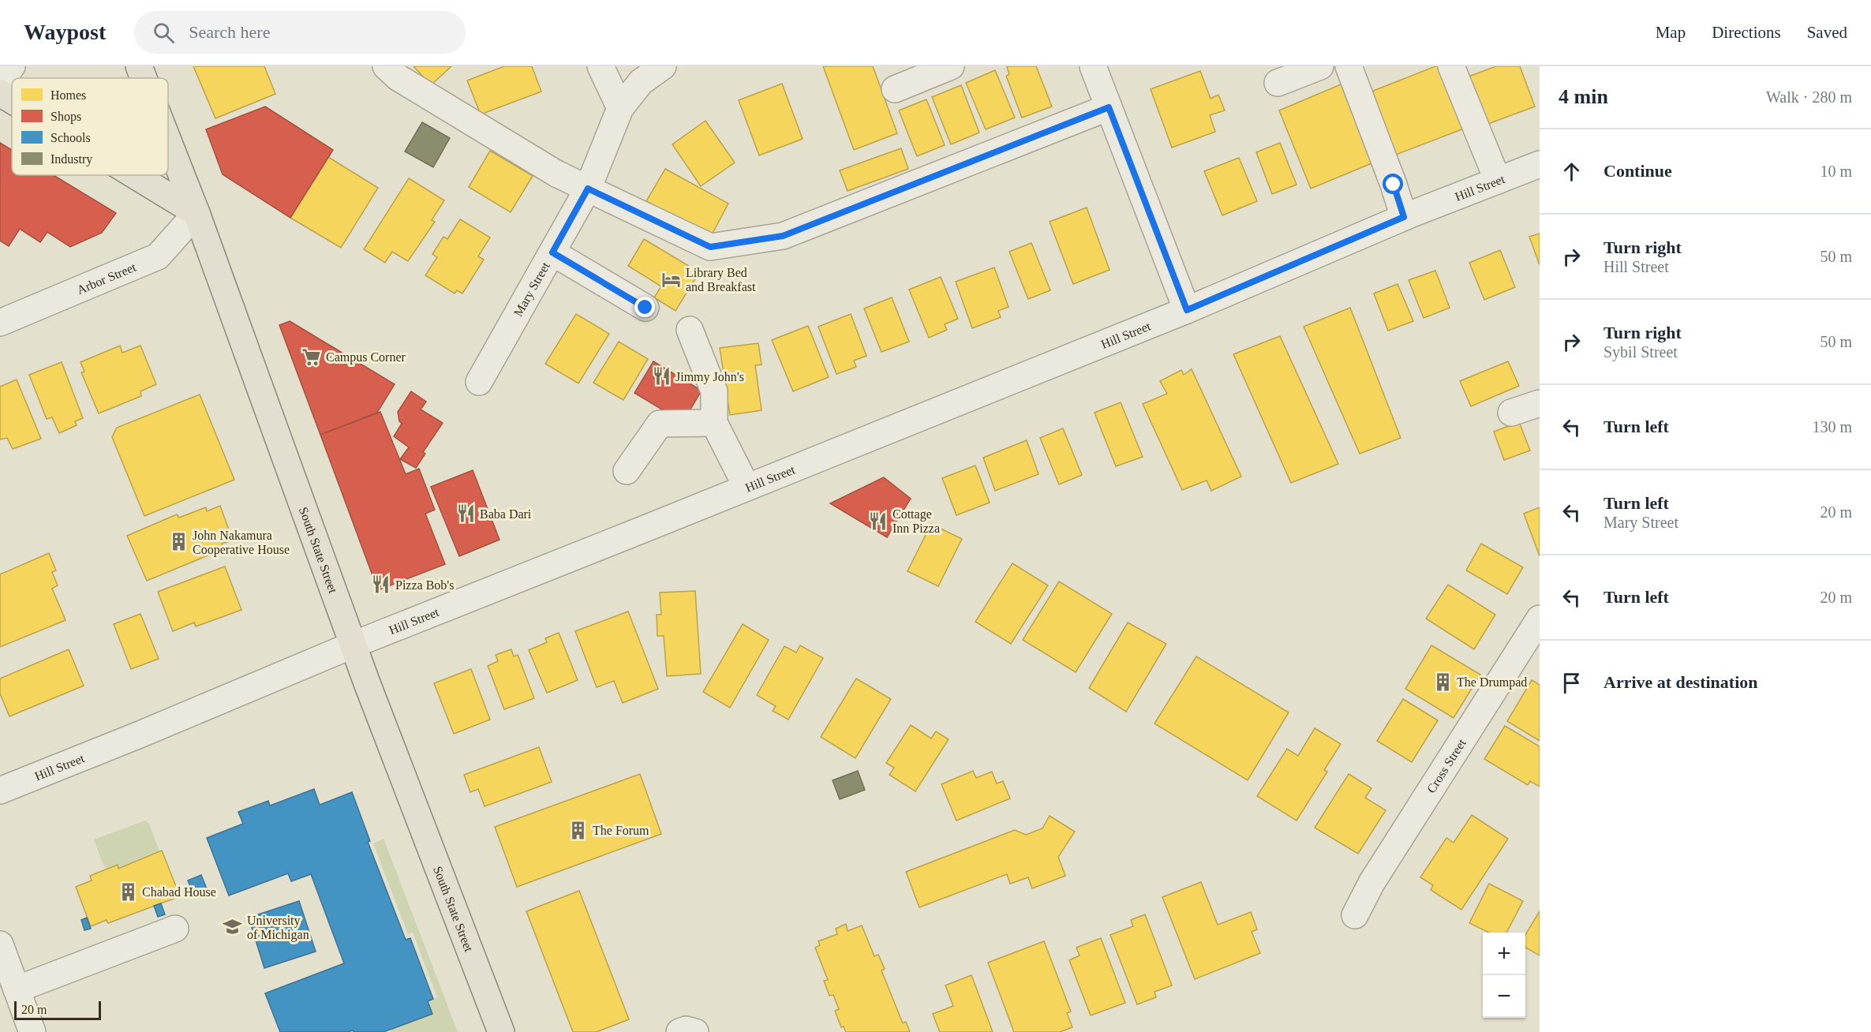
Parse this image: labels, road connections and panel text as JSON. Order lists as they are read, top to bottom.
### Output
{
  "streets": {
    "main road": ["South State Street"],
    "street": [
      "Hill Street",
      "Arbor Street",
      "Mary Street",
      "Cross Street"
    ]
  },
  "crossings": [
    ["Hill Street", "South State Street"],
    ["Arbor Street", "South State Street"]
  ],
  "places": {
    "hotel": ["Library Bed and Breakfast"],
    "supermarket": ["Campus Corner"],
    "restaurant": [
      "Jimmy John's",
      "Baba Dari",
      "Cottage Inn Pizza",
      "Pizza Bob's"
    ],
    "building": [
      "John Nakamura Cooperative House",
      "The Drumpad",
      "The Forum",
      "Chabad House"
    ],
    "school or university": ["University of Michigan"]
  },
  "legend": [
    "Homes",
    "Shops",
    "Schools",
    "Industry"
  ],
  "scale_bar": "20 m",
  "page": {
    "header": "Waypost",
    "search": "Search here",
    "nav": ["Map", "Directions", "Saved"],
    "heading": ["4 min", "Walk · 280 m"],
    "list": [
      ["Continue", "10 m"],
      ["Turn right", "Hill Street", "50 m"],
      ["Turn right", "Sybil Street", "50 m"],
      ["Turn left", "130 m"],
      ["Turn left", "Mary Street", "20 m"],
      ["Turn left", "20 m"],
      "Arrive at destination"
    ],
    "map_buttons": ["+", "−"],
    "scale": "20 m"
  }
}
